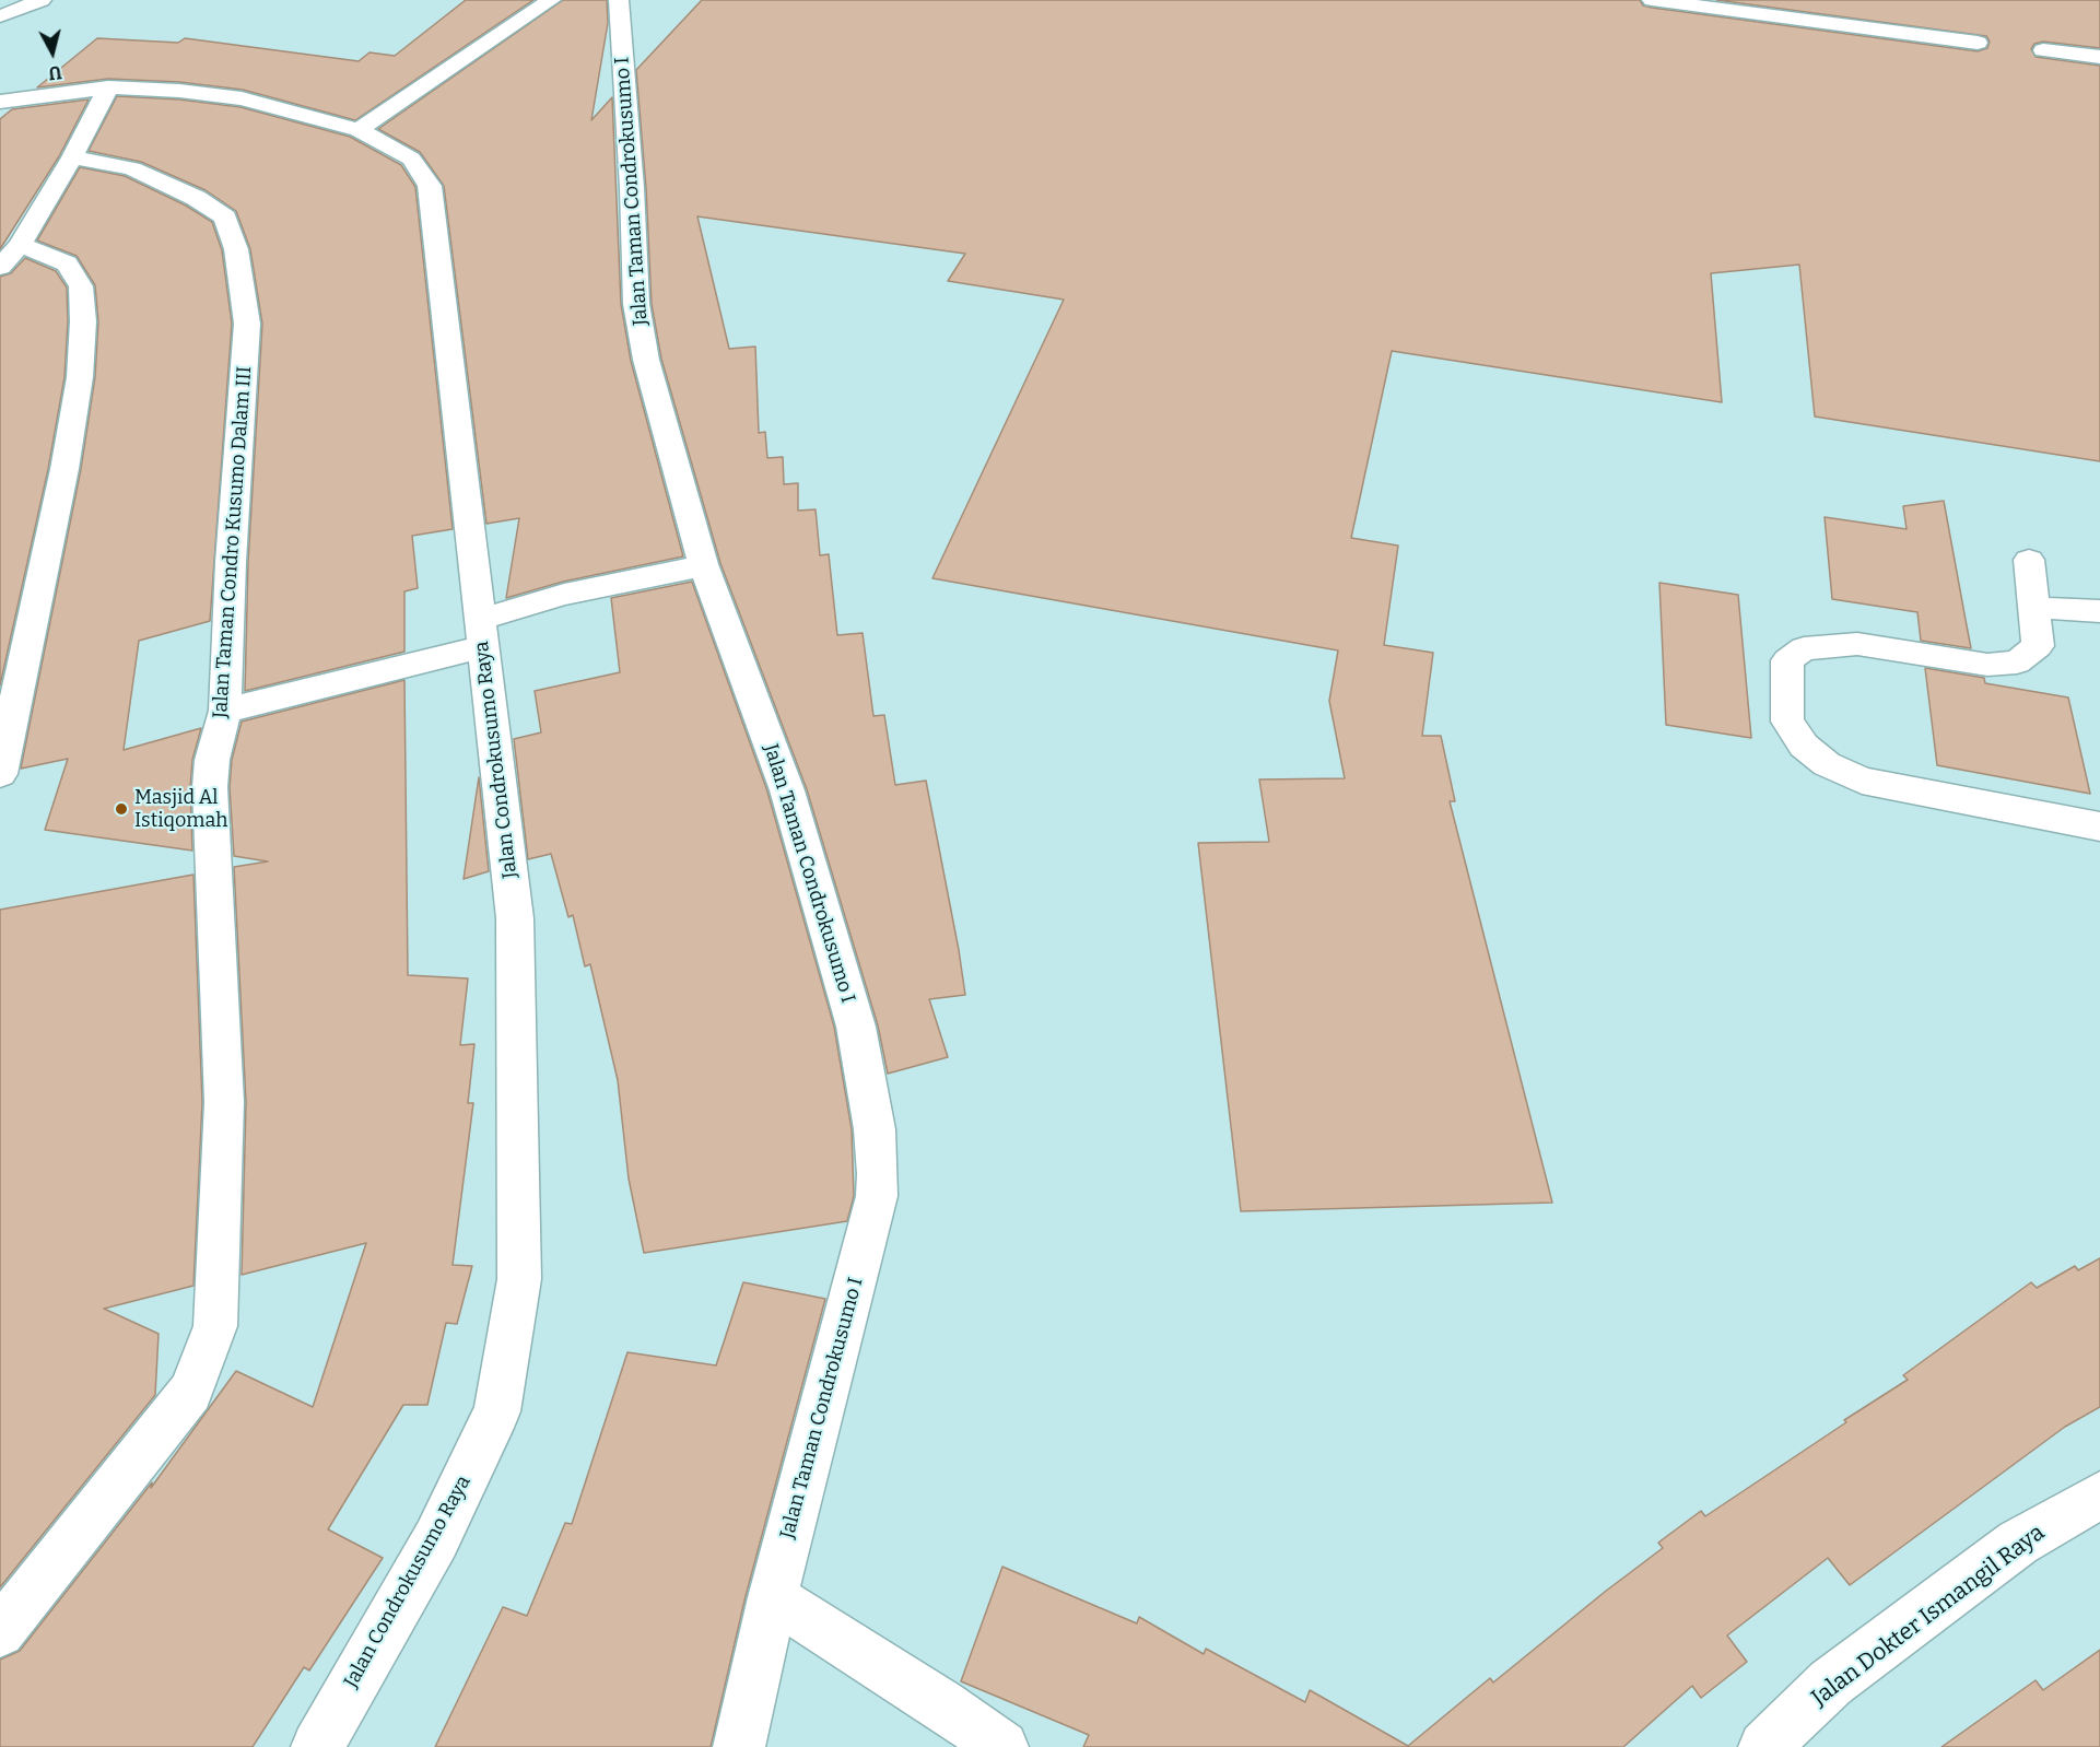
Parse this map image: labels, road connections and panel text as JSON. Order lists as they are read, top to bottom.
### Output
{
  "streets": {
    "street": [
      "Jalan Taman Condrokusumo I",
      "Jalan Taman Condro Kusumo Dalam III",
      "Jalan Condrokusumo Raya",
      "Jalan Dokter Ismangil Raya"
    ]
  },
  "places": ["Masjid Al Istiqomah"],
  "north": "bottom"
}
